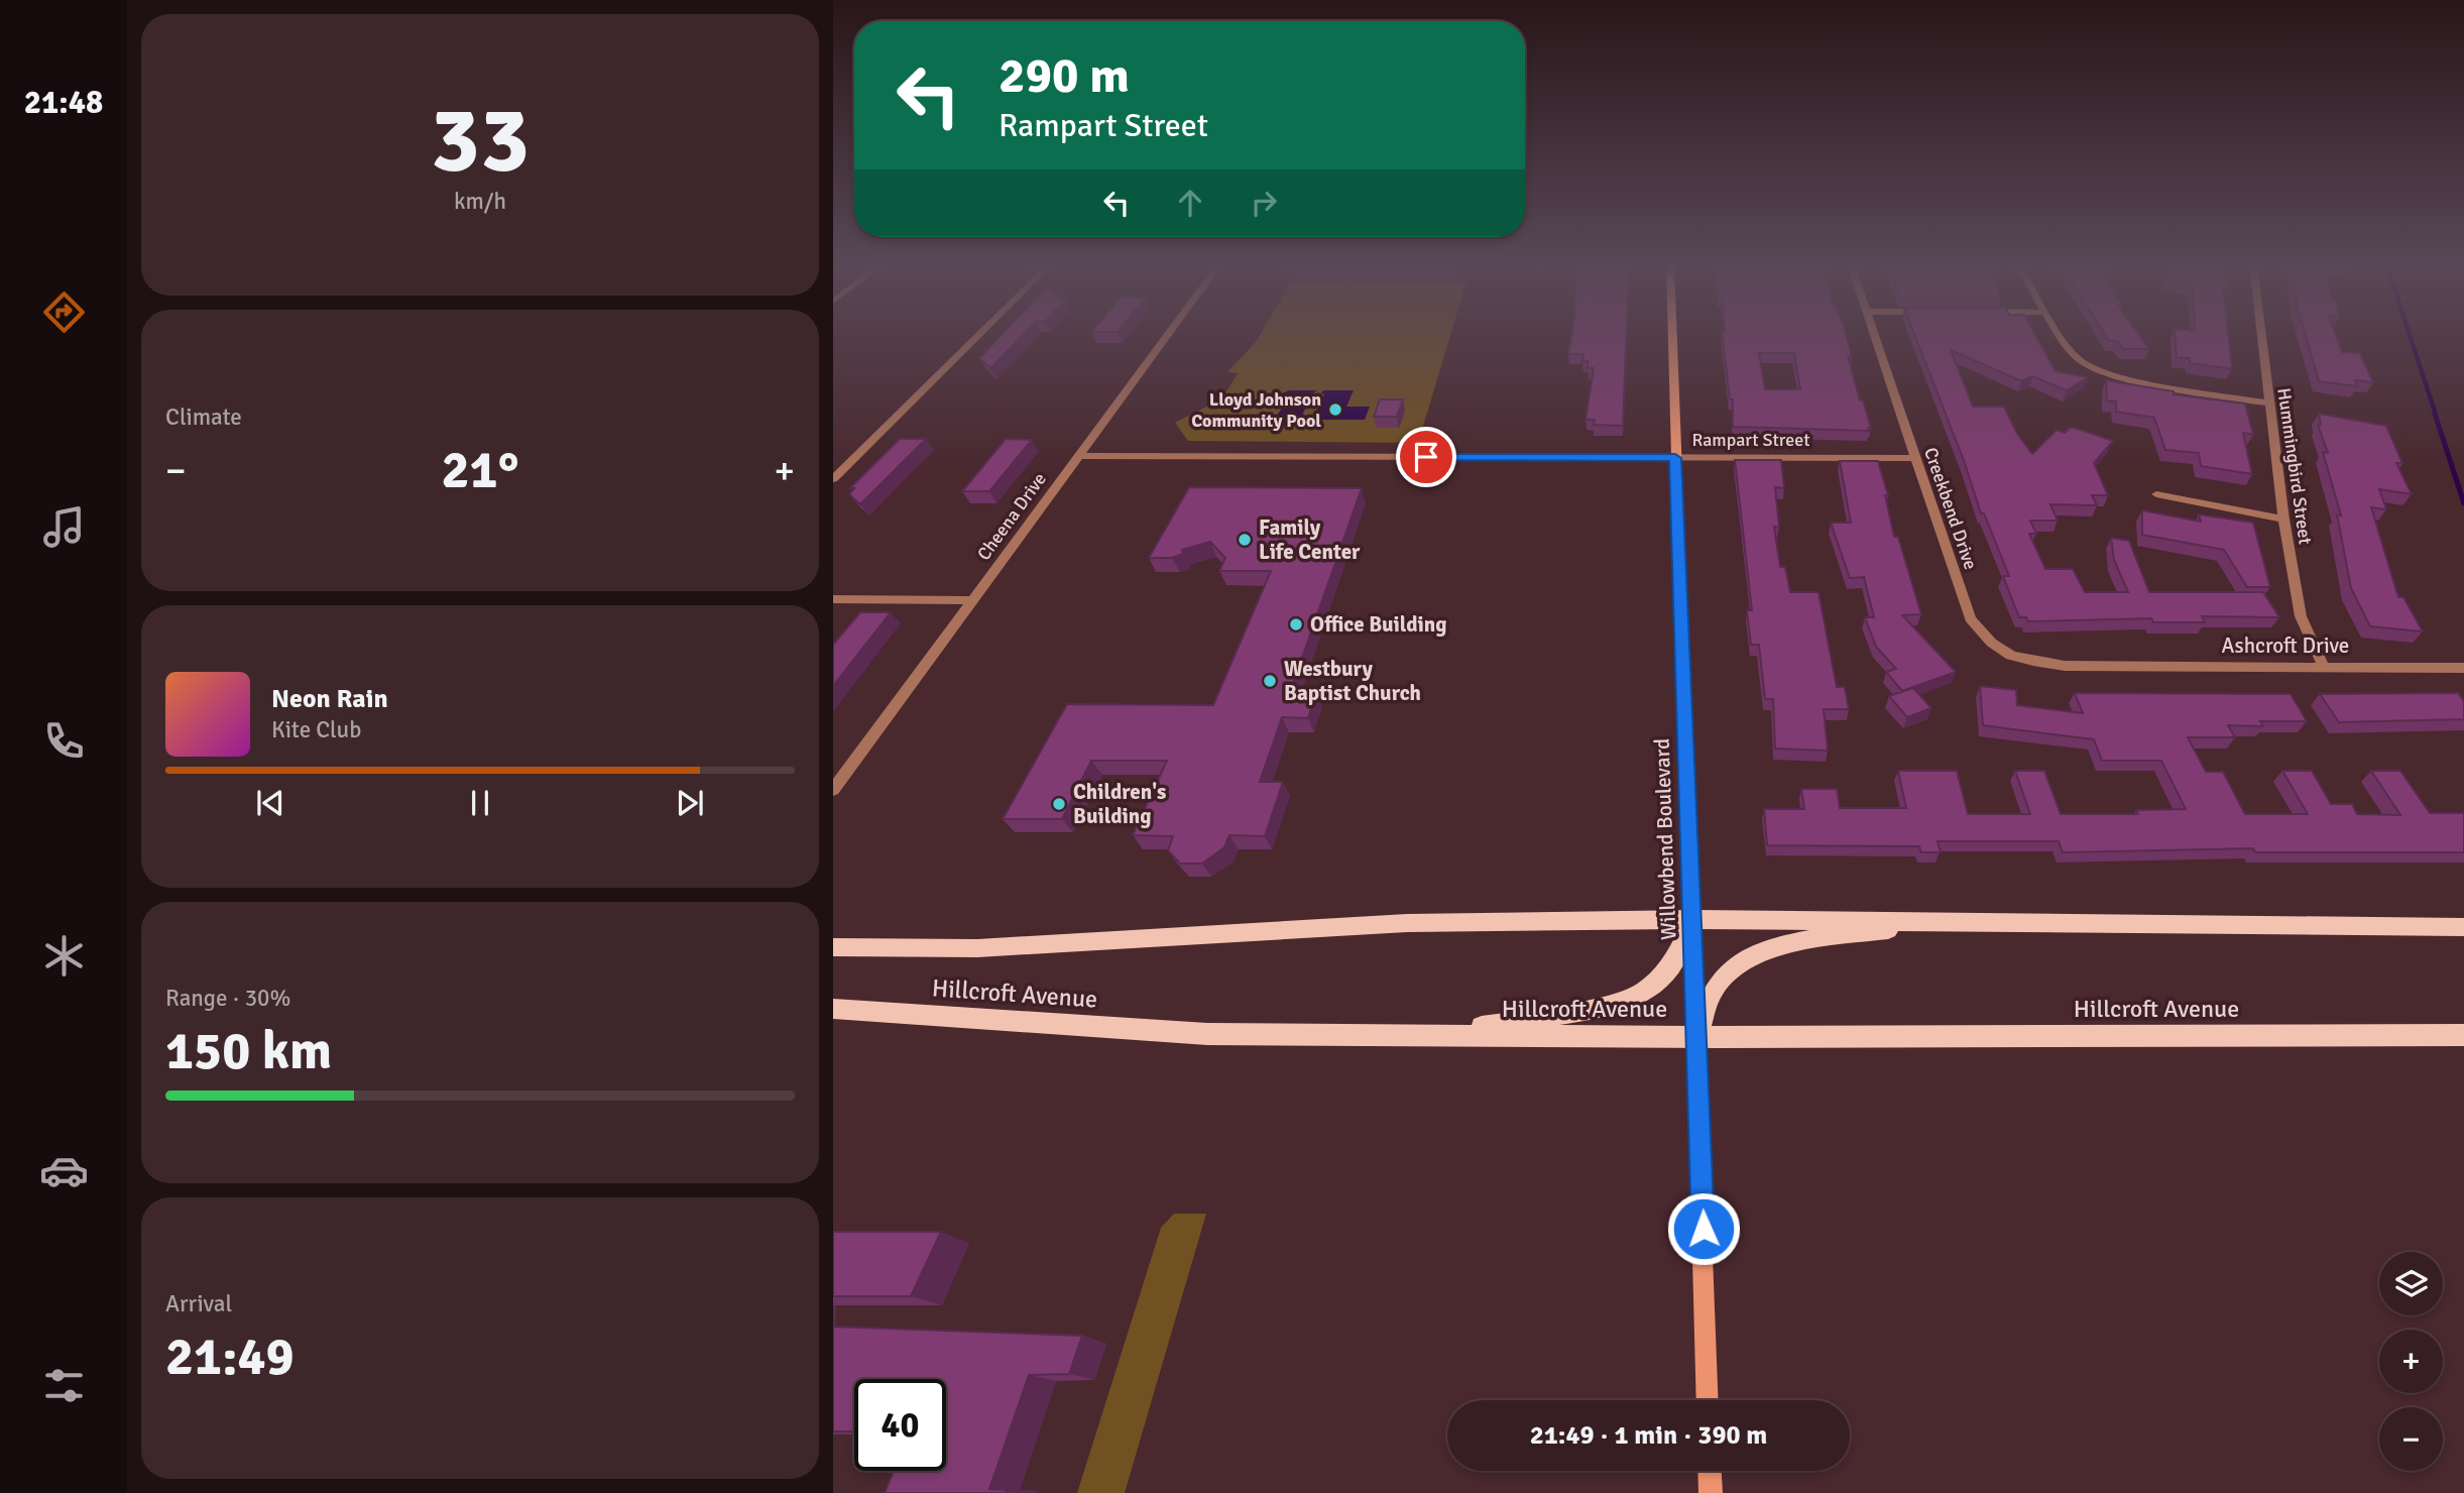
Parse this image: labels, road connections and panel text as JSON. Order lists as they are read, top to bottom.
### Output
{
  "streets": {
    "main road": ["Willowbend Boulevard", "Hillcroft Avenue"],
    "street": [
      "Rampart Street",
      "Hummingbird Street",
      "Creekbend Drive",
      "Cheena Drive",
      "Ashcroft Drive"
    ]
  },
  "crossings": [
    ["Rampart Street", "Creekbend Drive"],
    ["Rampart Street", "Cheena Drive"],
    ["Rampart Street", "Willowbend Boulevard"],
    ["Hummingbird Street", "Ashcroft Drive"],
    ["Creekbend Drive", "Ashcroft Drive"],
    ["Willowbend Boulevard", "Hillcroft Avenue"]
  ],
  "places": [
    "Lloyd Johnson Community Pool",
    "Family Life Center",
    "Office Building",
    "Westbury Baptist Church",
    "Children's Building"
  ],
  "page": {
    "tabs": "21:48",
    "tile": [
      ["33", "km/h"],
      "Climate",
      ["Range · 30%", "150 km"],
      ["Arrival", "21:49"]
    ],
    "turn": ["290 m", "Rampart Street"],
    "heat": ["−", "21°", "+"],
    "song": ["Neon Rain", "Kite Club"],
    "map_buttons": ["+", "−"],
    "limit": "40",
    "trip": "21:49 · 1 min · 390 m"
  }
}
